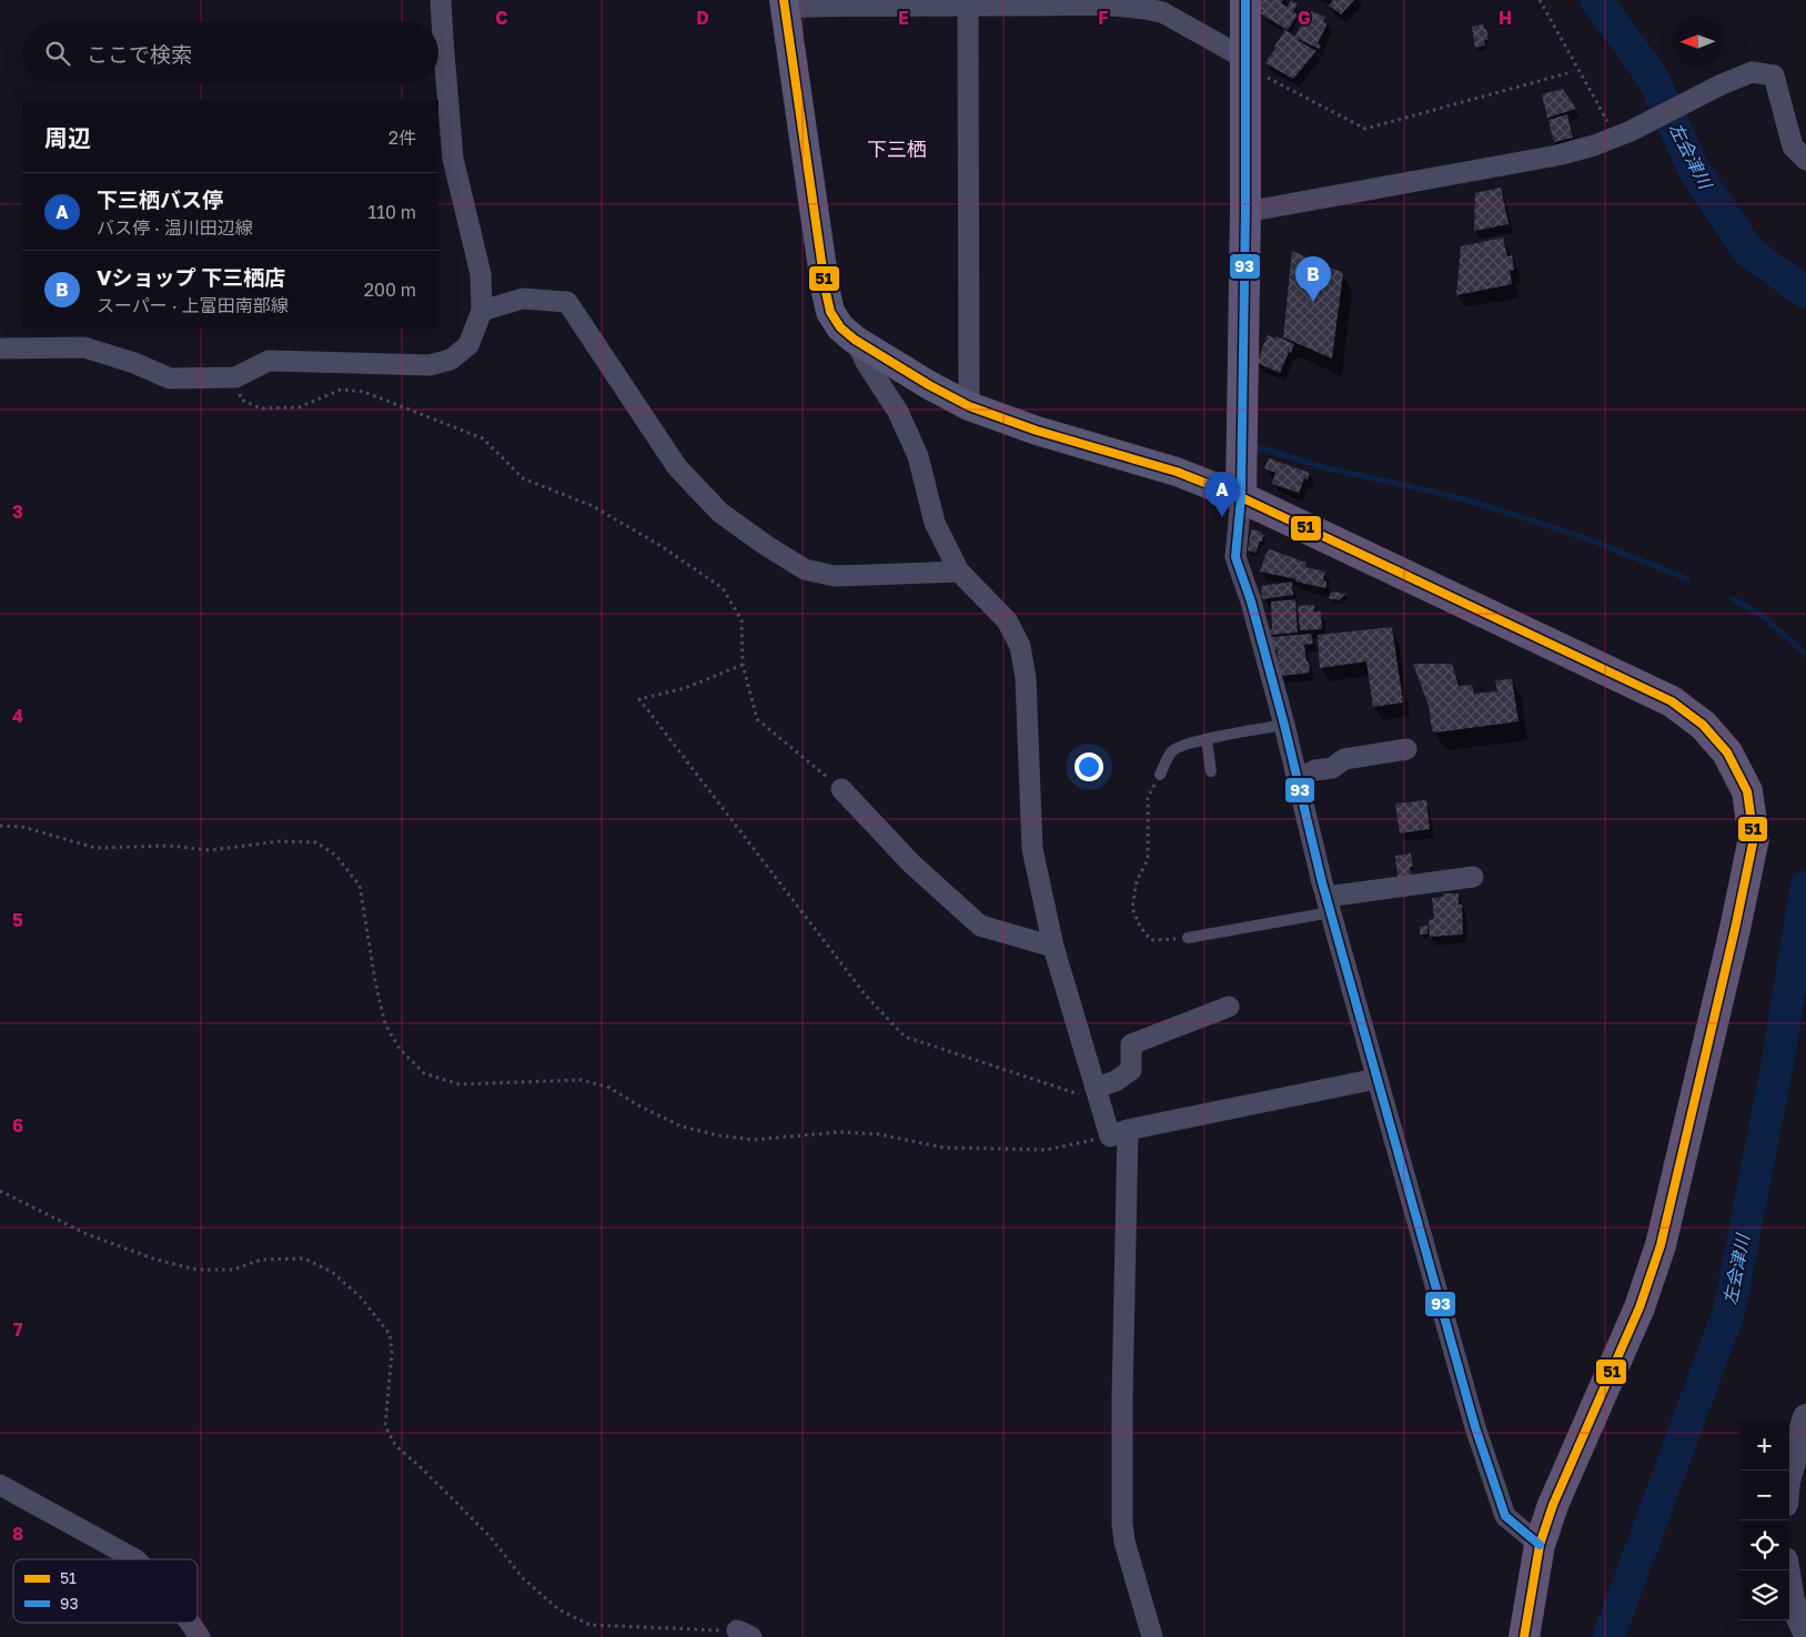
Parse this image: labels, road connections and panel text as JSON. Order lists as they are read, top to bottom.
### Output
{
  "districts": ["下三栖"],
  "water": ["左会津川"],
  "lines": ["transit line 51", "transit line 93"],
  "legend": ["51", "93"],
  "north": "left",
  "page": {
    "search": "ここで検索",
    "heading": ["周辺", "2件"],
    "list": [
      {
        "mark": "A",
        "name": "下三栖バス停",
        "note": "バス停 · 温川田辺線",
        "value": "110 m"
      },
      {
        "mark": "B",
        "name": "Vショップ 下三栖店",
        "note": "スーパー · 上富田南部線",
        "value": "200 m"
      }
    ],
    "pins": ["B", "A"],
    "map_buttons": ["+", "−"]
  },
  "grid": {
    "columns": [
      "C",
      "D",
      "E",
      "F",
      "G",
      "H"
    ],
    "rows": [
      "3",
      "4",
      "5",
      "6",
      "7",
      "8"
    ]
  }
}
